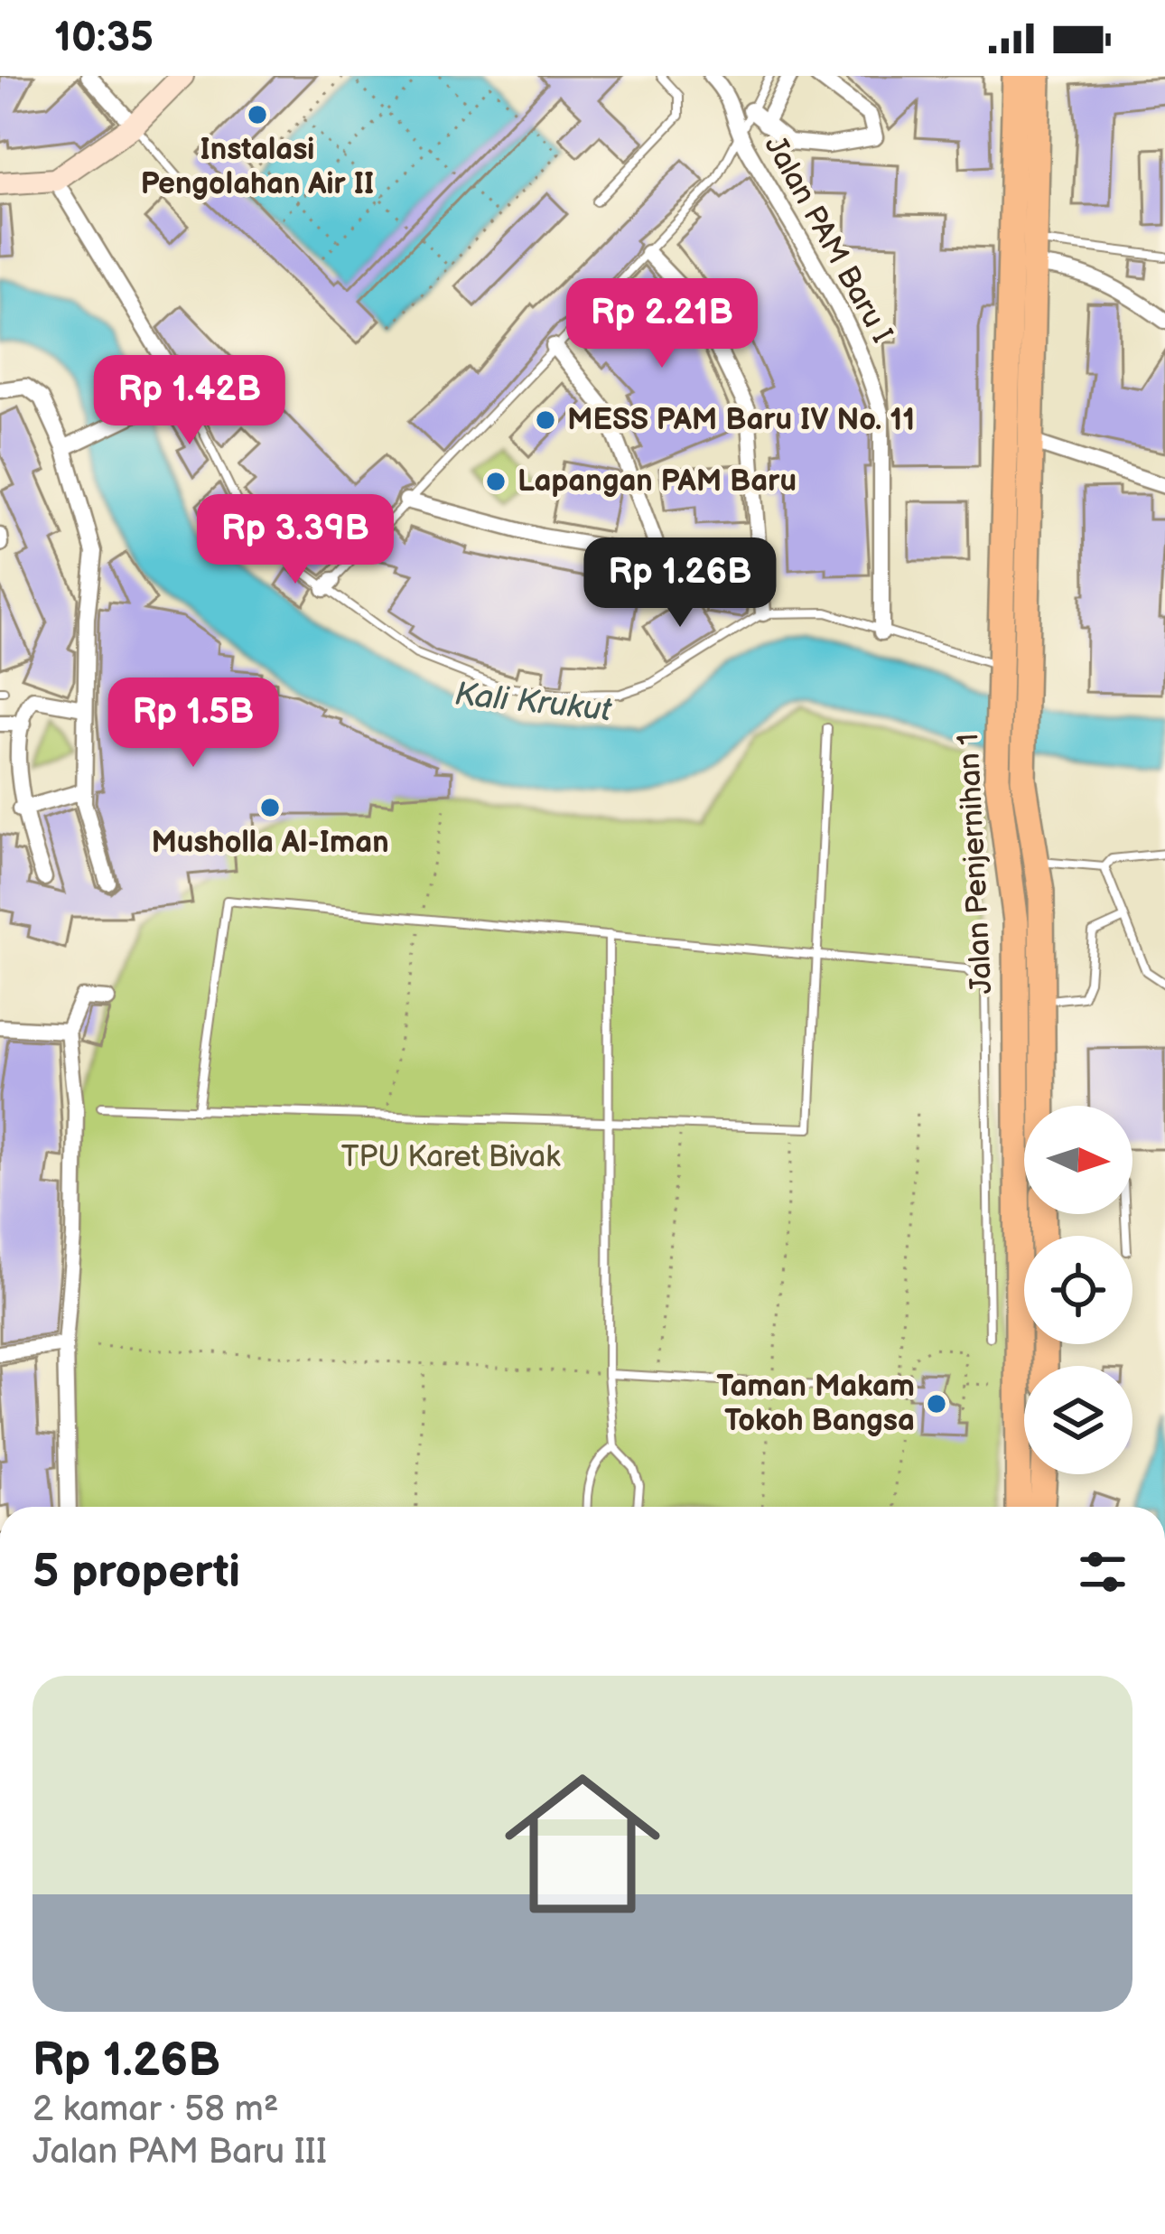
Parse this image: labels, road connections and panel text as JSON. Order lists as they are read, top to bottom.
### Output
{
  "streets": {
    "main road": ["Jalan Penjernihan 1"],
    "street": ["Jalan PAM Baru I"]
  },
  "water": ["Kali Krukut"],
  "parks": ["TPU Karet Bivak"],
  "places": [
    "Instalasi Pengolahan Air II",
    "MESS PAM Baru IV No. 11",
    "Lapangan PAM Baru",
    "Musholla Al-Iman",
    "Taman Makam Tokoh Bangsa"
  ],
  "north": "right",
  "page": {
    "status": "10:35",
    "price": [
      "Rp 2.21B",
      "Rp 1.42B",
      "Rp 3.39B",
      "Rp 1.26B",
      "Rp 1.5B"
    ],
    "heading": "5 properti",
    "list": [
      {
        "name": "Rp 1.26B",
        "note": "2 kamar · 58 m² · Jalan PAM Baru III"
      }
    ]
  }
}
